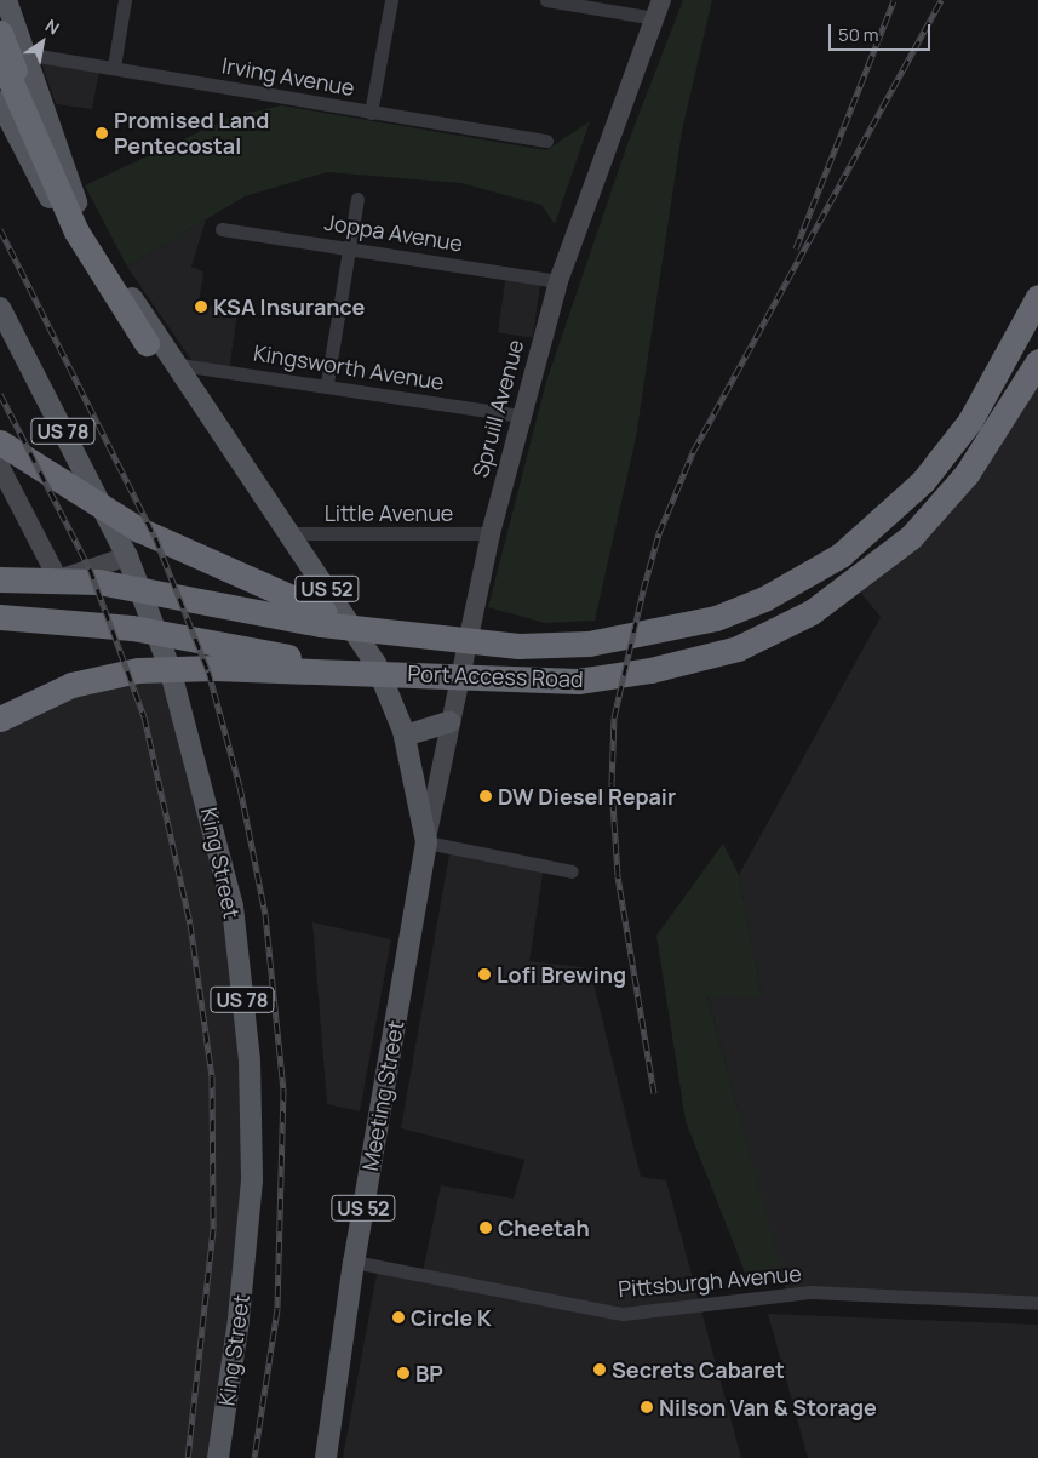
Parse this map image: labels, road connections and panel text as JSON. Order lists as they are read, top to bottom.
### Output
{
  "streets": {
    "highway": ["Port Access Road"],
    "main road": [
      "US 78",
      "US 52",
      "King Street",
      "Meeting Street"
    ],
    "street": [
      "Irving Avenue",
      "Joppa Avenue",
      "Kingsworth Avenue",
      "Spruill Avenue",
      "Little Avenue",
      "Pittsburgh Avenue"
    ]
  },
  "crossings": [
    ["Irving Avenue", "US 52"],
    ["Joppa Avenue", "Spruill Avenue"],
    ["Kingsworth Avenue", "Spruill Avenue"],
    ["Kingsworth Avenue", "US 52"],
    ["Spruill Avenue", "Little Avenue"],
    ["Spruill Avenue", "US 52"],
    ["Spruill Avenue", "Meeting Street"],
    ["Little Avenue", "US 52"],
    ["US 52", "Meeting Street"],
    ["Meeting Street", "Pittsburgh Avenue"]
  ],
  "places": [
    "Promised Land Pentecostal",
    "KSA Insurance",
    "DW Diesel Repair",
    "Lofi Brewing",
    "Cheetah",
    "Circle K",
    "Secrets Cabaret",
    "BP",
    "Nilson Van & Storage"
  ],
  "scale_bar": "50 m",
  "north": "top right"
}
